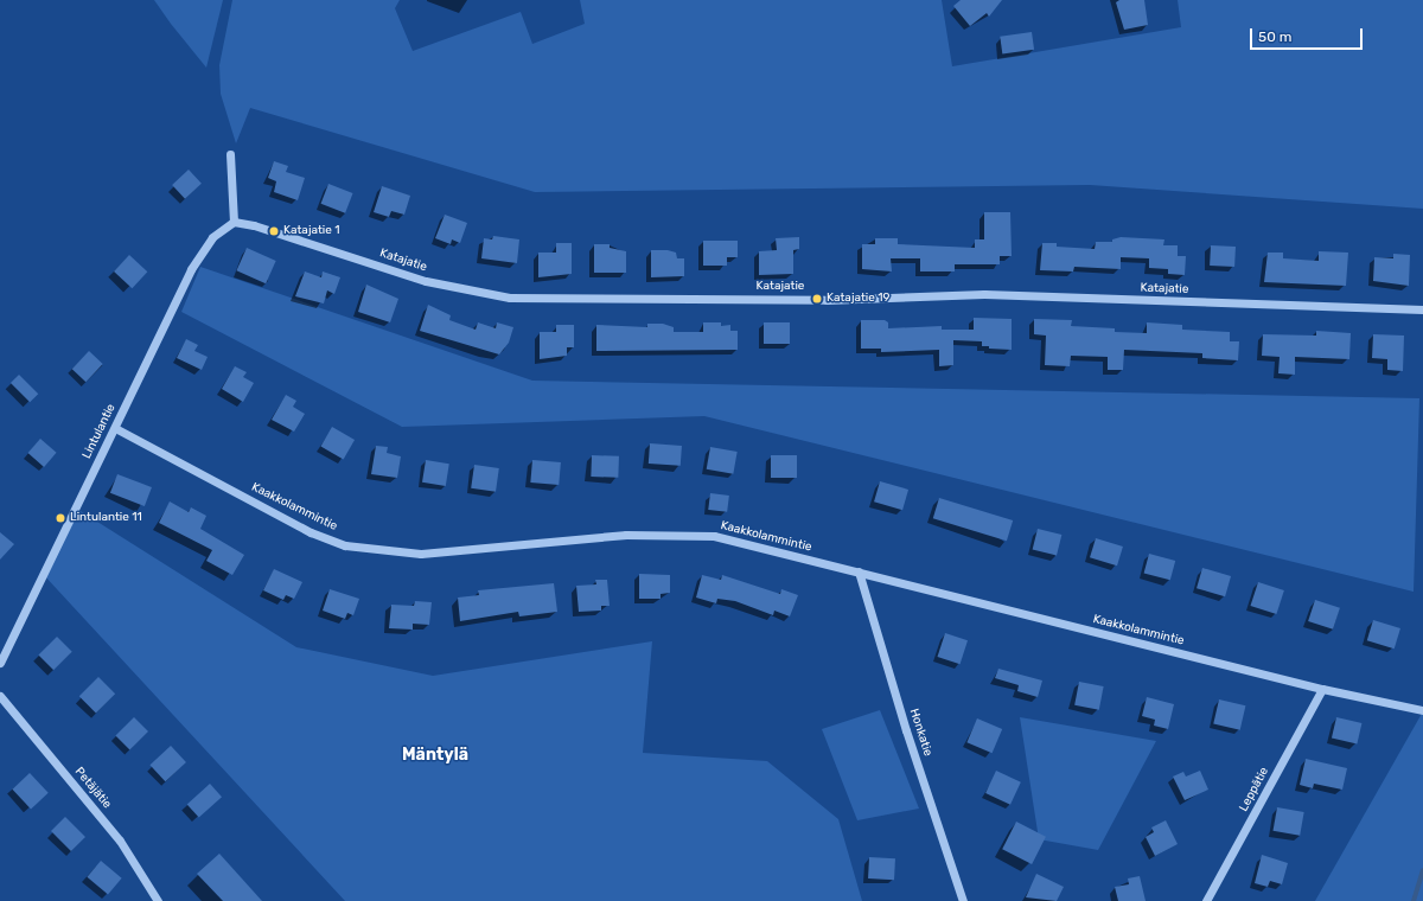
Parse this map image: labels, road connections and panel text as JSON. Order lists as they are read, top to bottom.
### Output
{
  "streets": {
    "street": [
      "Katajatie",
      "Lintulantie",
      "Kaakkolammintie",
      "Honkatie",
      "Petäjätie",
      "Leppätie"
    ]
  },
  "crossings": [
    ["Katajatie", "Lintulantie"],
    ["Lintulantie", "Kaakkolammintie"],
    ["Kaakkolammintie", "Honkatie"],
    ["Kaakkolammintie", "Leppätie"]
  ],
  "districts": ["Mäntylä"],
  "places": ["Katajatie 1", "Katajatie 19", "Lintulantie 11"],
  "scale_bar": "50 m"
}
